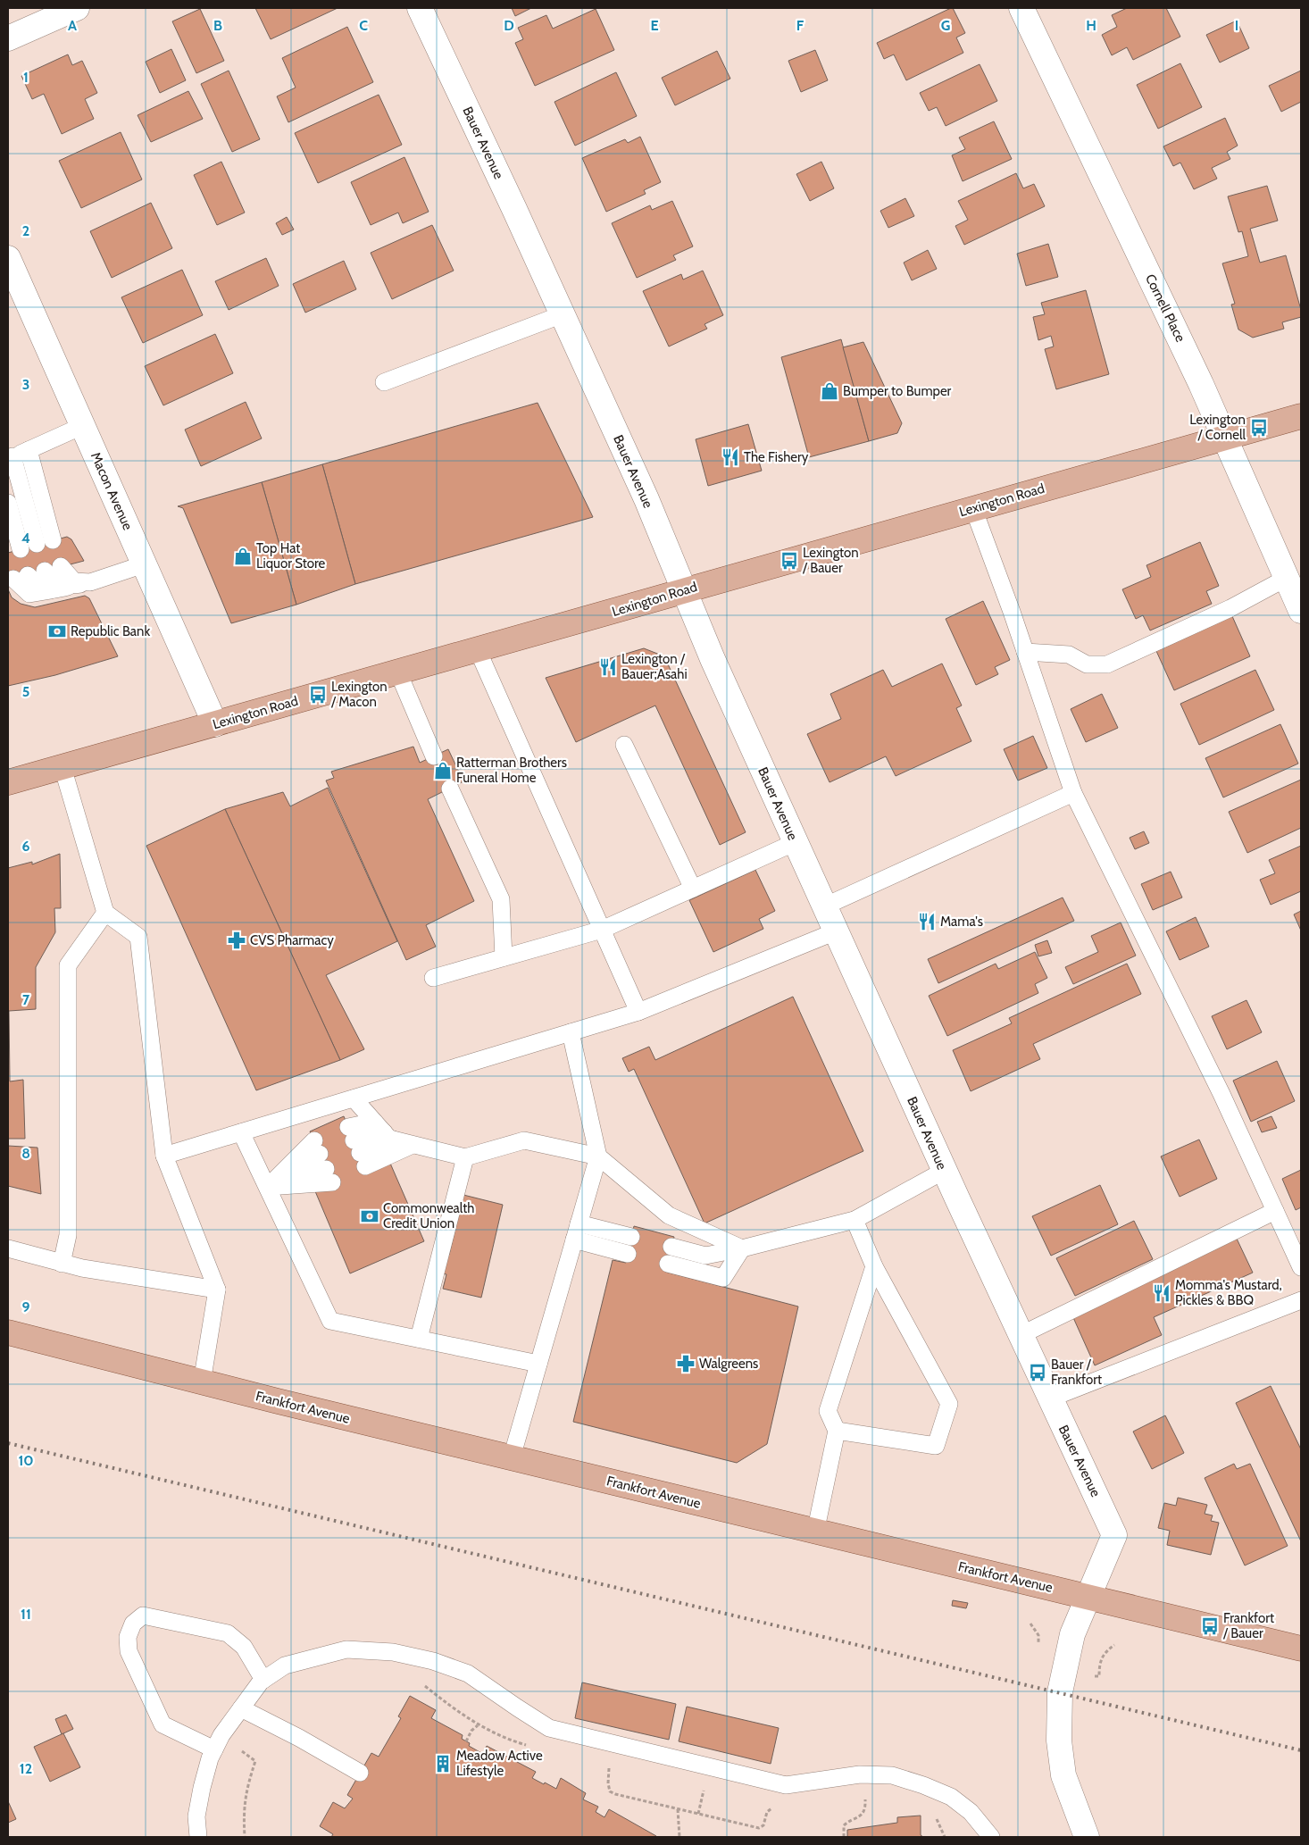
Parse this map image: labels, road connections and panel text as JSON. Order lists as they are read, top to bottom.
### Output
{
  "streets": {
    "main road": ["Lexington Road", "Frankfort Avenue"],
    "street": ["Bauer Avenue", "Cornell Place", "Macon Avenue"]
  },
  "crossings": [
    ["Bauer Avenue", "Lexington Road"],
    ["Bauer Avenue", "Frankfort Avenue"],
    ["Cornell Place", "Lexington Road"],
    ["Macon Avenue", "Lexington Road"]
  ],
  "places": {
    "shop": ["Bumper to Bumper", "Top Hat Liquor Store", "Ratterman Brothers Funeral Home"],
    "bus stop": [
      "Lexington / Cornell",
      "Lexington / Bauer",
      "Lexington / Macon",
      "Bauer / Frankfort",
      "Frankfort / Bauer"
    ],
    "restaurant": [
      "The Fishery",
      "Lexington / Bauer;Asahi",
      "Mama's",
      "Momma's Mustard, Pickles & BBQ"
    ],
    "bank": ["Republic Bank", "Commonwealth Credit Union"],
    "pharmacy": ["CVS Pharmacy", "Walgreens"],
    "building": ["Meadow Active Lifestyle"]
  },
  "grid": {
    "columns": [
      "A",
      "B",
      "C",
      "D",
      "E",
      "F",
      "G",
      "H",
      "I"
    ],
    "rows": [
      "1",
      "2",
      "3",
      "4",
      "5",
      "6",
      "7",
      "8",
      "9",
      "10",
      "11",
      "12"
    ]
  }
}
